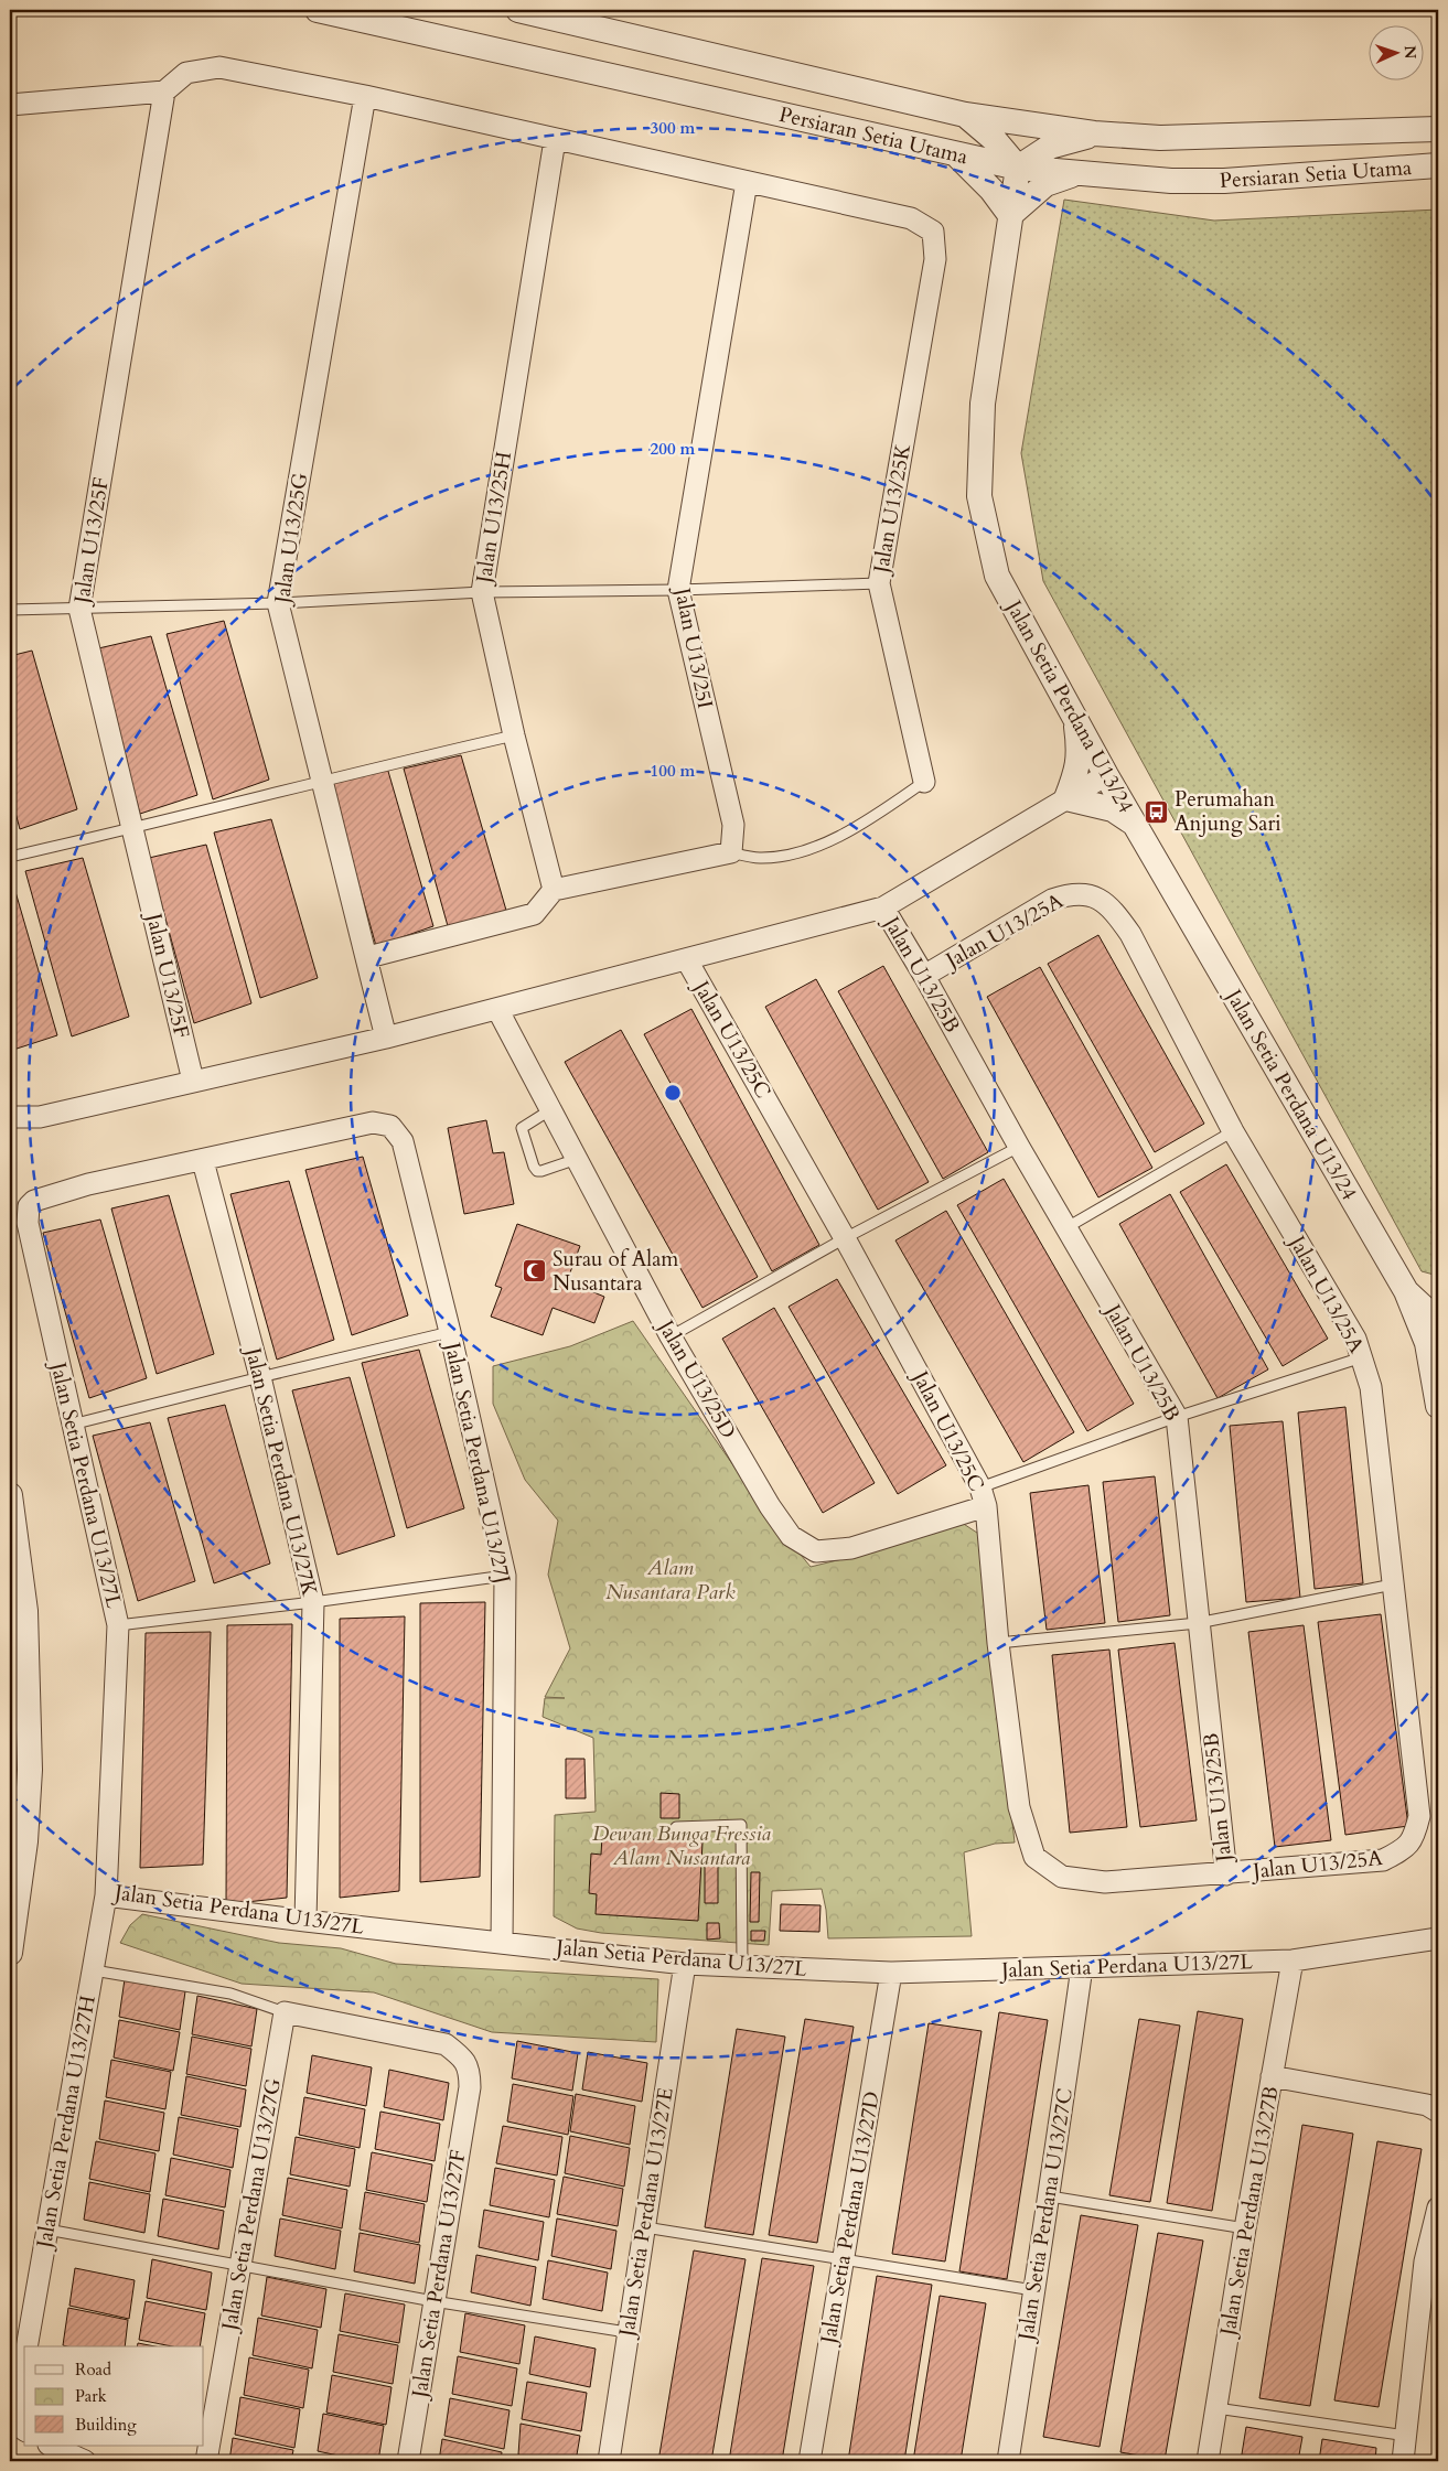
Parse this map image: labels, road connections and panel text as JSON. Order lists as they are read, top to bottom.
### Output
{
  "streets": {
    "street": [
      "Persiaran Setia Utama",
      "Jalan U13/25K",
      "Jalan U13/25H",
      "Jalan U13/25G",
      "Jalan U13/25F",
      "Jalan U13/25I",
      "Jalan Setia Perdana U13/24",
      "Jalan U13/25A",
      "Jalan U13/25B",
      "Jalan U13/25C",
      "Jalan U13/25D",
      "Jalan Setia Perdana U13/27J",
      "Jalan Setia Perdana U13/27K",
      "Jalan Setia Perdana U13/27L",
      "Jalan Setia Perdana U13/27H",
      "Jalan Setia Perdana U13/27G",
      "Jalan Setia Perdana U13/27B",
      "Jalan Setia Perdana U13/27E",
      "Jalan Setia Perdana U13/27C",
      "Jalan Setia Perdana U13/27D",
      "Jalan Setia Perdana U13/27F"
    ]
  },
  "crossings": [
    ["Persiaran Setia Utama", "Jalan Setia Perdana U13/24"],
    ["Jalan U13/25K", "Jalan U13/25I"],
    ["Jalan U13/25A", "Jalan U13/25B"],
    ["Jalan U13/25A", "Jalan U13/25C"],
    ["Jalan U13/25B", "Jalan U13/25C"],
    ["Jalan U13/25C", "Jalan U13/25D"],
    ["Jalan Setia Perdana U13/27J", "Jalan Setia Perdana U13/27L"],
    ["Jalan Setia Perdana U13/27K", "Jalan Setia Perdana U13/27L"],
    ["Jalan Setia Perdana U13/27L", "Jalan Setia Perdana U13/27H"],
    ["Jalan Setia Perdana U13/27L", "Jalan Setia Perdana U13/27B"],
    ["Jalan Setia Perdana U13/27L", "Jalan Setia Perdana U13/27E"],
    ["Jalan Setia Perdana U13/27L", "Jalan Setia Perdana U13/27C"],
    ["Jalan Setia Perdana U13/27L", "Jalan Setia Perdana U13/27D"],
    ["Jalan Setia Perdana U13/27G", "Jalan Setia Perdana U13/27F"]
  ],
  "parks": ["Alam Nusantara Park", "Dewan Bunga Fressia Alam Nusantara"],
  "places": {
    "bus stop": ["Perumahan Anjung Sari"],
    "mosque": ["Surau of Alam Nusantara"]
  },
  "legend": ["Road", "Park", "Building"],
  "north": "right",
  "rings": ["300 m", "200 m", "100 m"]
}
